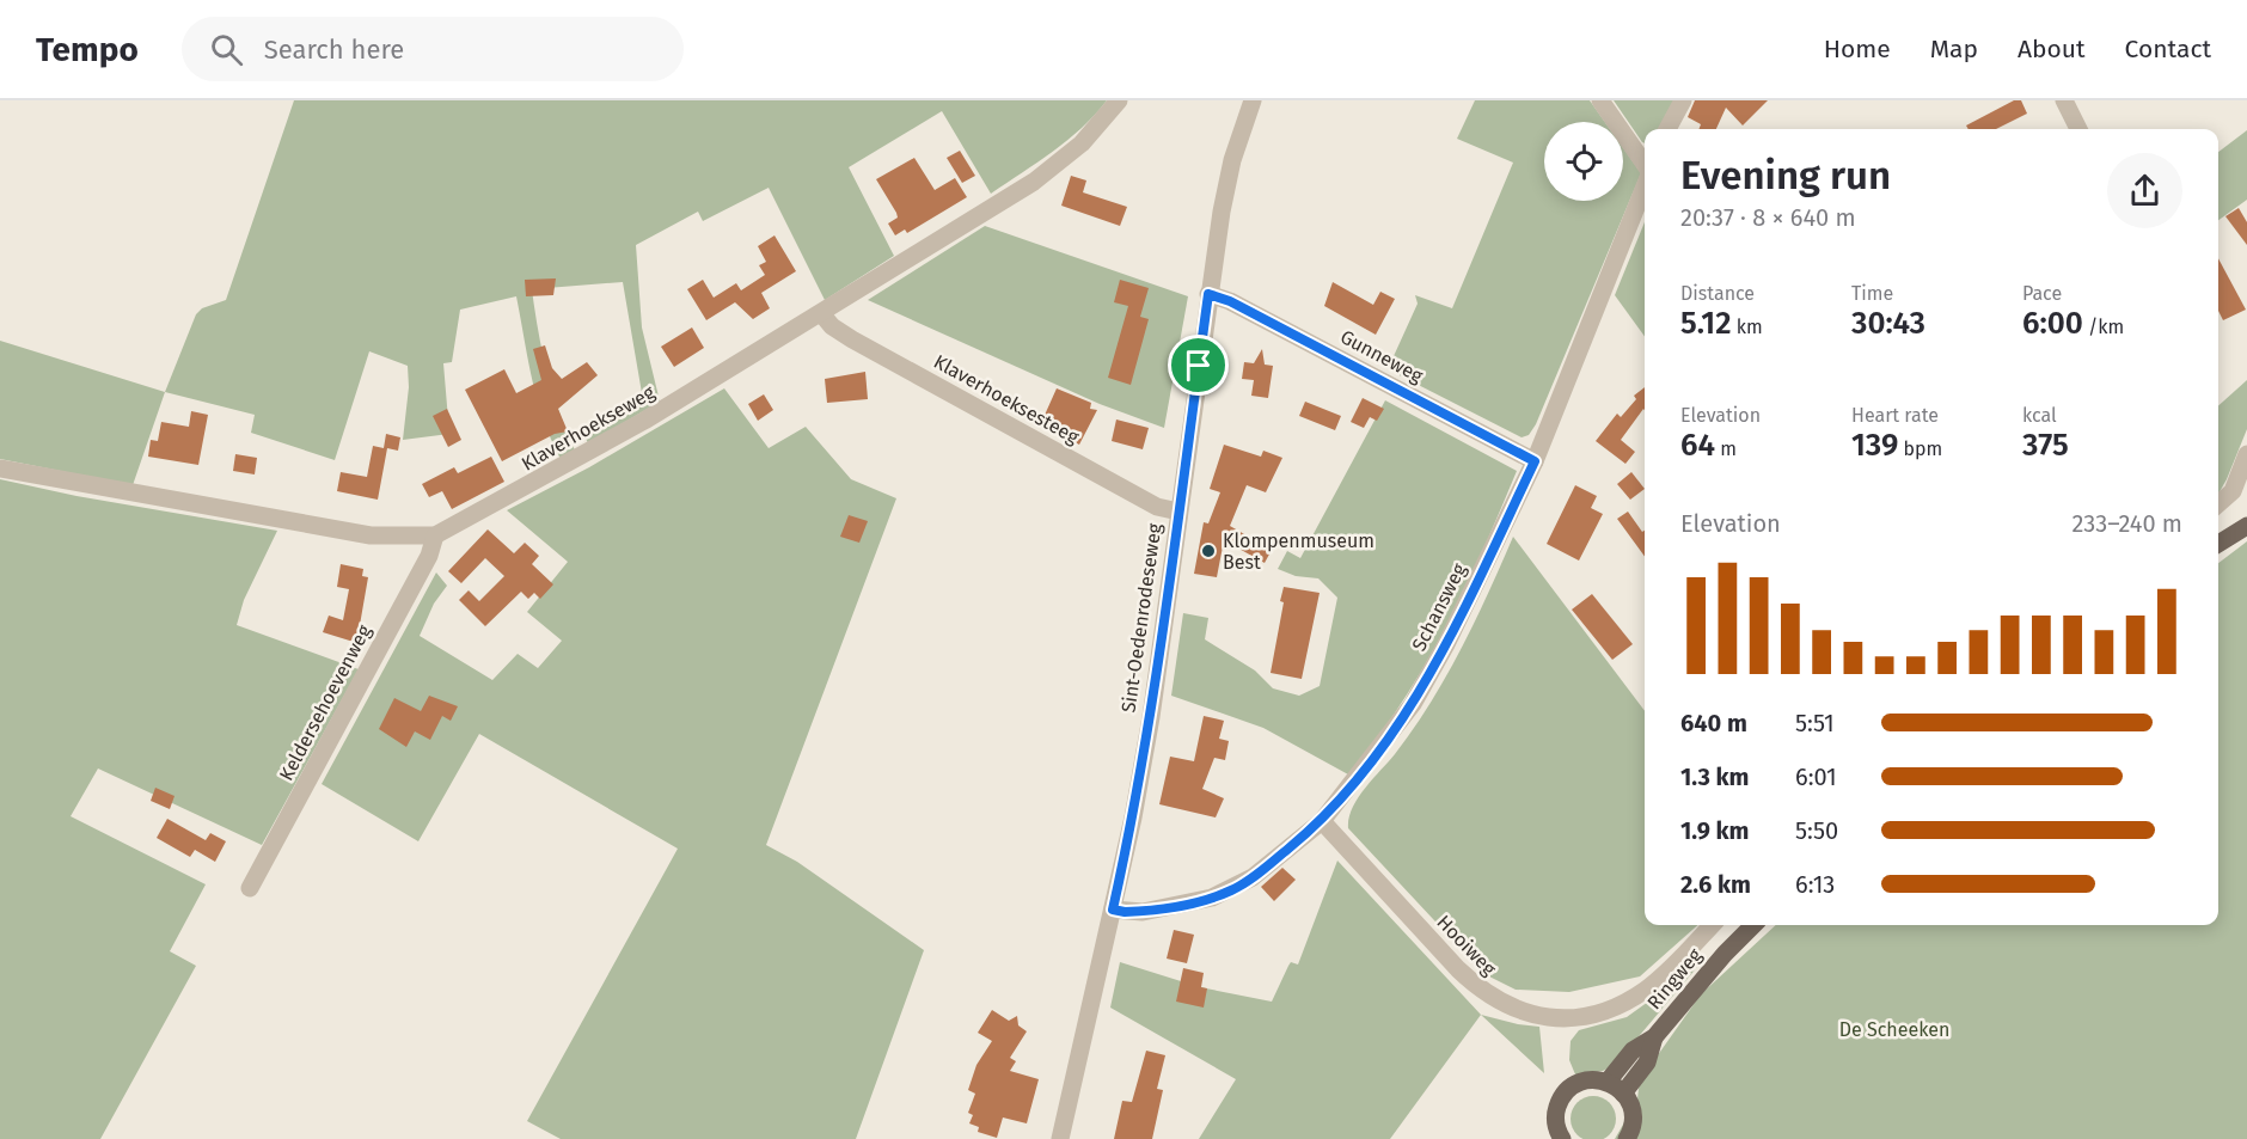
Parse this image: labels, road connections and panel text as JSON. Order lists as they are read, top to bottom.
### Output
{
  "streets": {
    "main road": ["Ringweg"],
    "street": [
      "Gunneweg",
      "Klaverhoeksesteeg",
      "Klaverhoekseweg",
      "Schansweg",
      "Sint-Oedenrodeseweg",
      "Keldersehoevenweg",
      "Hooiweg"
    ]
  },
  "crossings": [
    ["Gunneweg", "Schansweg"],
    ["Gunneweg", "Sint-Oedenrodeseweg"],
    ["Klaverhoeksesteeg", "Klaverhoekseweg"],
    ["Klaverhoeksesteeg", "Sint-Oedenrodeseweg"],
    ["Klaverhoekseweg", "Keldersehoevenweg"],
    ["Schansweg", "Sint-Oedenrodeseweg"],
    ["Schansweg", "Hooiweg"]
  ],
  "parks": ["De Scheeken"],
  "places": ["Klompenmuseum Best"],
  "page": {
    "header": "Tempo",
    "search": "Search here",
    "nav": [
      "Home",
      "Map",
      "About",
      "Contact"
    ],
    "heading": ["Evening run", "20:37 · 8 × 640 m"],
    "stats": [
      ["Distance", "5.12 km"],
      ["Time", "30:43"],
      ["Pace", "6:00 /km"],
      ["Elevation", "64 m"],
      ["Heart rate", "139 bpm"],
      ["kcal", "375"]
    ],
    "chart": ["Elevation", "233–240 m"],
    "list": [
      {
        "name": "640 m",
        "note": "5:51"
      },
      {
        "name": "1.3 km",
        "note": "6:01"
      },
      {
        "name": "1.9 km",
        "note": "5:50"
      },
      {
        "name": "2.6 km",
        "note": "6:13"
      }
    ]
  }
}
